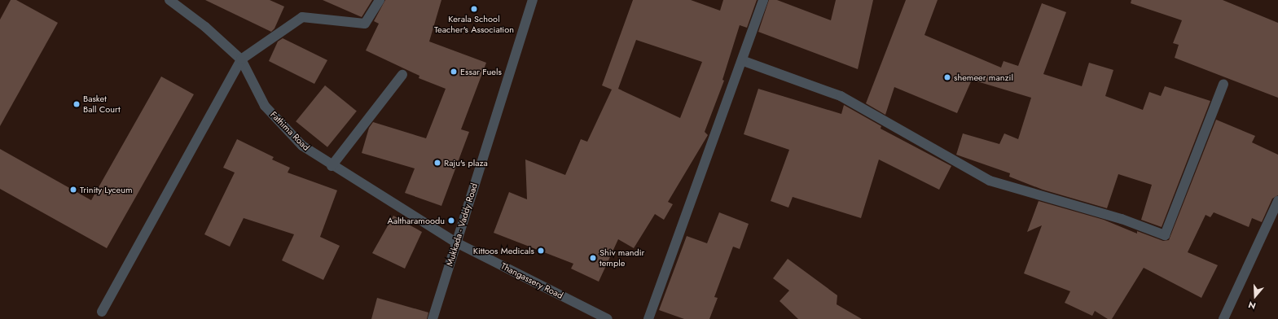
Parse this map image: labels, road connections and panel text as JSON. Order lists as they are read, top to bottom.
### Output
{
  "streets": {
    "street": ["Fathima Road", "Mukkada - Vaddy Road", "Thangassery Road"]
  },
  "crossings": [
    ["Fathima Road", "Mukkada - Vaddy Road"],
    ["Fathima Road", "Thangassery Road"],
    ["Mukkada - Vaddy Road", "Thangassery Road"]
  ],
  "places": [
    "Kerala School Teacher's Association",
    "Essar Fuels",
    "shemeer manzil",
    "Basket Ball Court",
    "Raju's plaza",
    "Trinity Lyceum",
    "Aaltharamoodu",
    "Kittoos Medicals",
    "Shiv mandir temple"
  ],
  "north": "bottom"
}
